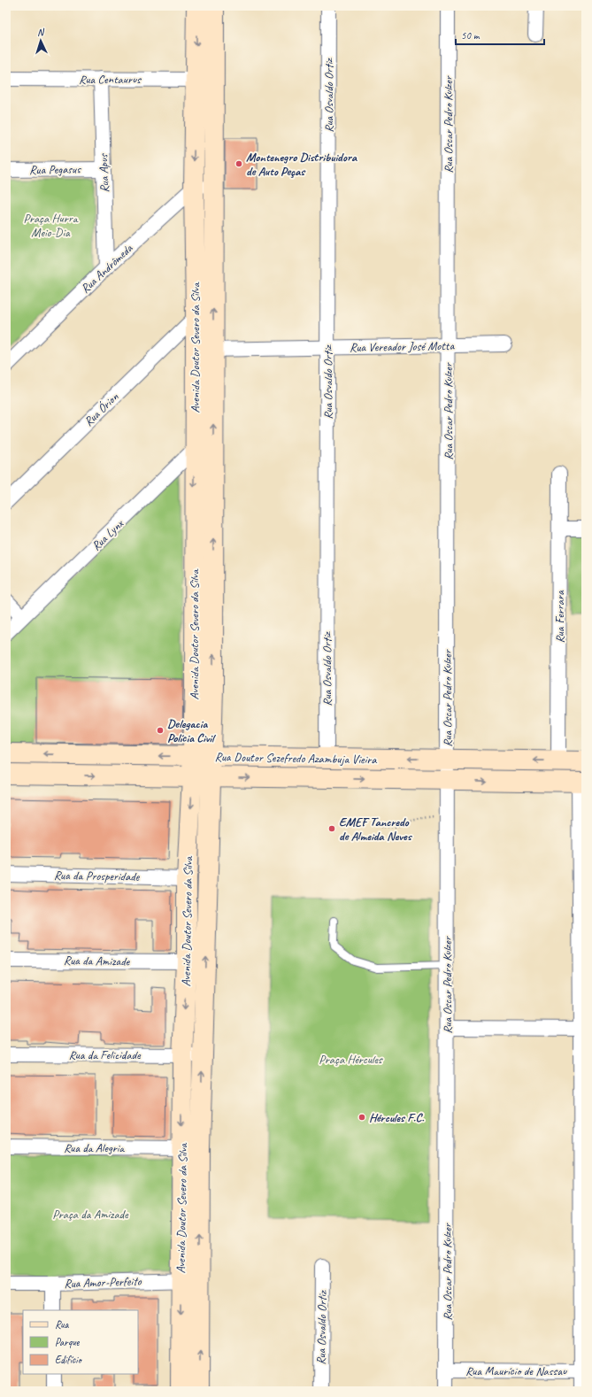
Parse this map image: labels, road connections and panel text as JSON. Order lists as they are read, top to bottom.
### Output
{
  "streets": {
    "street": [
      "Rua Centaurus",
      "Rua Osvaldo Ortiz",
      "Rua Oscar Pedro Kulzer",
      "Rua Pegasus",
      "Rua Apus",
      "Rua Andrômeda",
      "Rua Vereador José Motta",
      "Avenida Doutor Severo da Silva",
      "Rua Órion",
      "Rua Lynx",
      "Rua Ferrara",
      "Rua Doutor Sezefredo Azambuja Vieira",
      "Rua da Prosperidade",
      "Rua da Amizade",
      "Rua da Felicidade",
      "Rua da Alegria",
      "Rua Amor-Perfeito",
      "Rua Maurício de Nassau"
    ]
  },
  "crossings": [
    ["Rua Centaurus", "Rua Apus"],
    ["Rua Centaurus", "Avenida Doutor Severo da Silva"],
    ["Rua Osvaldo Ortiz", "Rua Vereador José Motta"],
    ["Rua Osvaldo Ortiz", "Rua Doutor Sezefredo Azambuja Vieira"],
    ["Rua Oscar Pedro Kulzer", "Rua Vereador José Motta"],
    ["Rua Oscar Pedro Kulzer", "Rua Doutor Sezefredo Azambuja Vieira"],
    ["Rua Oscar Pedro Kulzer", "Rua Maurício de Nassau"],
    ["Rua Pegasus", "Rua Apus"],
    ["Rua Apus", "Rua Andrômeda"],
    ["Rua Andrômeda", "Avenida Doutor Severo da Silva"],
    ["Rua Vereador José Motta", "Avenida Doutor Severo da Silva"],
    ["Avenida Doutor Severo da Silva", "Rua Órion"],
    ["Avenida Doutor Severo da Silva", "Rua Lynx"],
    ["Avenida Doutor Severo da Silva", "Rua Doutor Sezefredo Azambuja Vieira"],
    ["Avenida Doutor Severo da Silva", "Rua da Prosperidade"],
    ["Avenida Doutor Severo da Silva", "Rua da Amizade"],
    ["Avenida Doutor Severo da Silva", "Rua da Felicidade"],
    ["Avenida Doutor Severo da Silva", "Rua da Alegria"],
    ["Avenida Doutor Severo da Silva", "Rua Amor-Perfeito"],
    ["Rua Ferrara", "Rua Doutor Sezefredo Azambuja Vieira"]
  ],
  "parks": ["Praça Hurra Meio-Dia", "Praça Hércules", "Praça da Amizade"],
  "places": [
    "Montenegro Distribuidora de Auto Peças",
    "Delegacia Polícia Civil",
    "EMEF Tancredo de Almeida Neves",
    "Hércules F.C."
  ],
  "legend": ["Rua", "Parque", "Edifício"],
  "scale_bar": "50 m",
  "north": "top"
}
